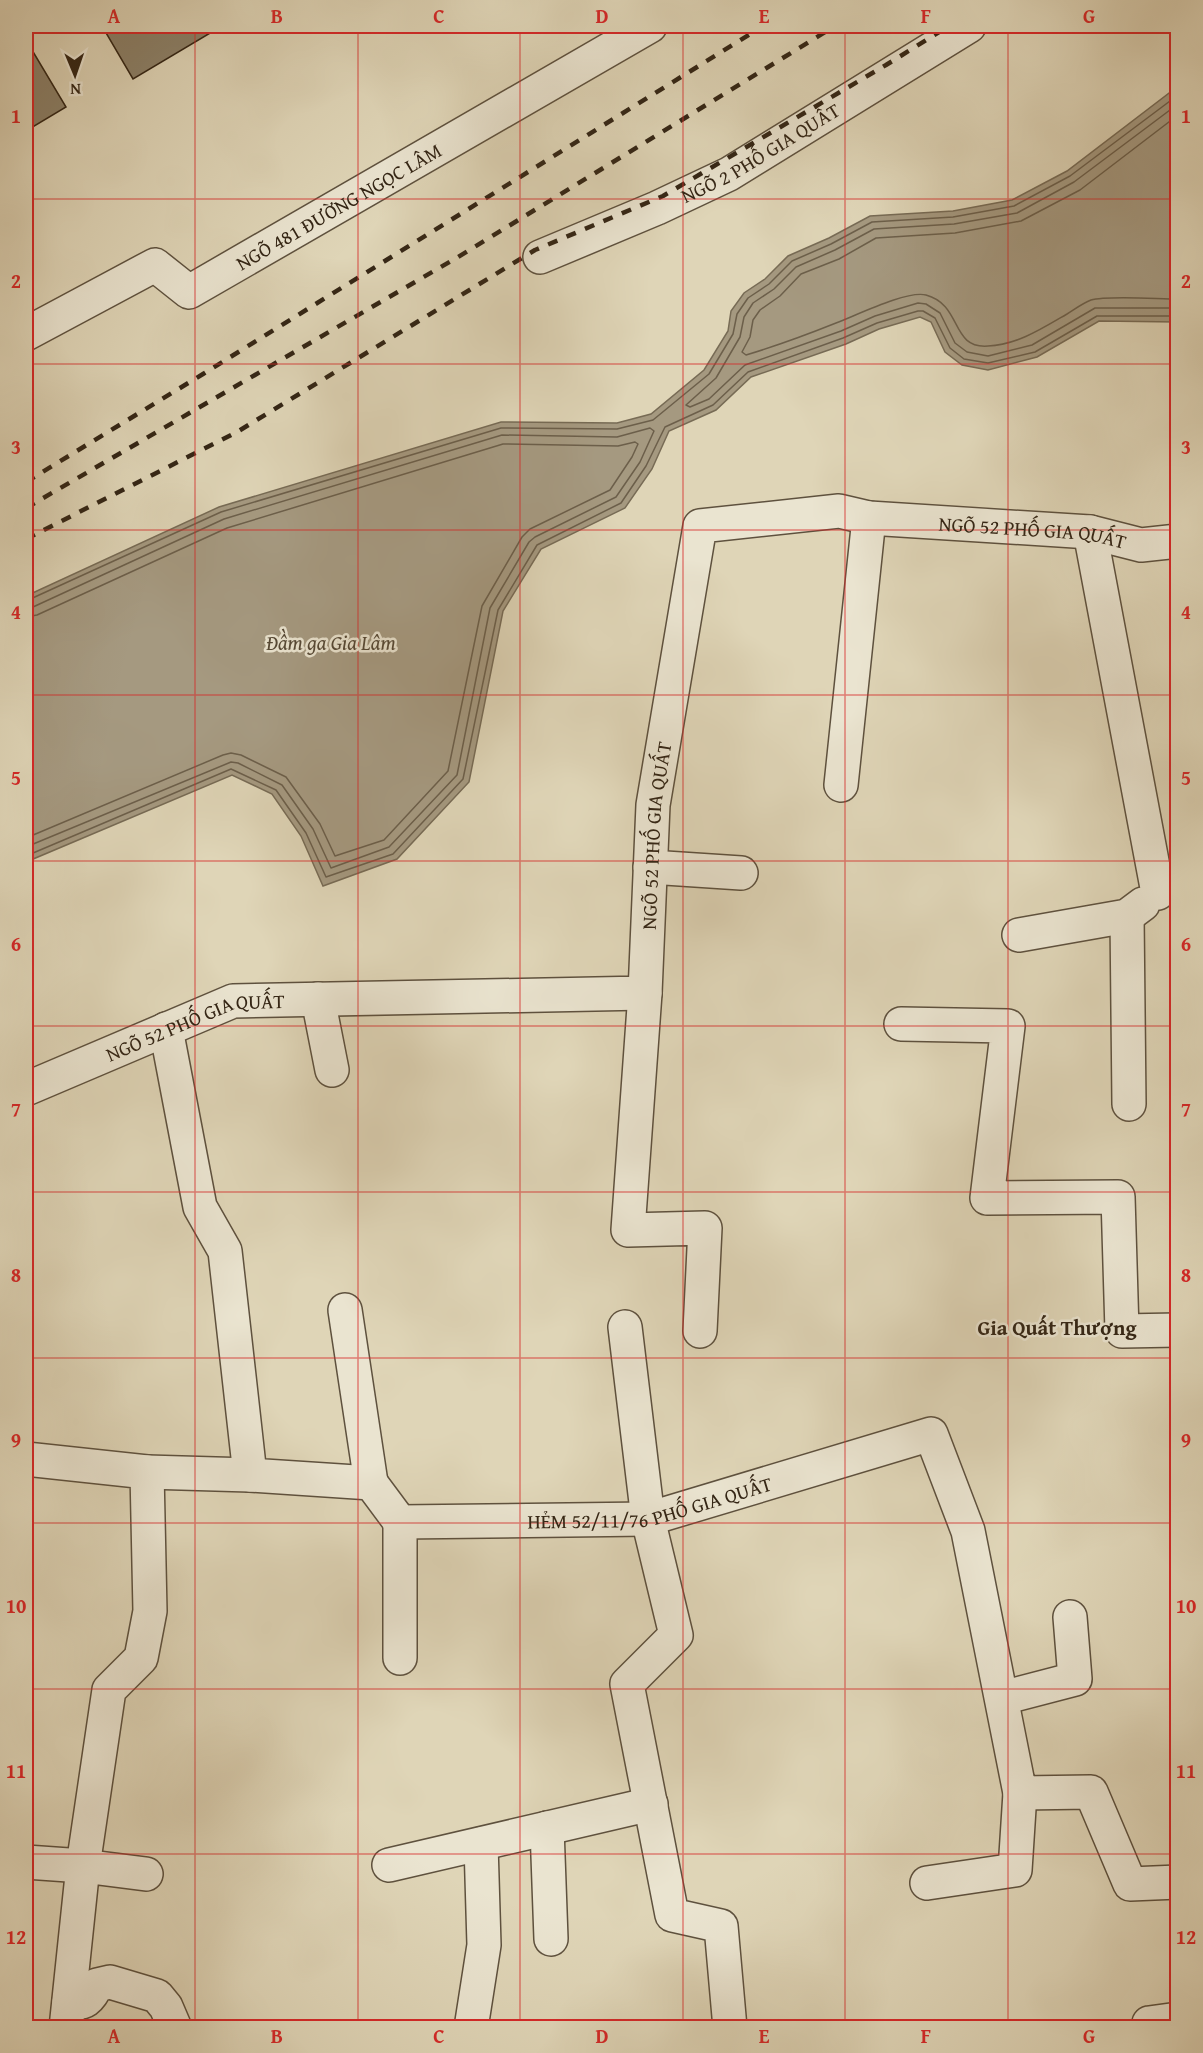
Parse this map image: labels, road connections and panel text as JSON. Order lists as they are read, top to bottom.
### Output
{
  "streets": {
    "street": [
      "NGÕ 2 PHỐ GIA QUẤT",
      "NGÕ 481 ĐƯỜNG NGỌC LÂM",
      "NGÕ 52 PHỐ GIA QUẤT",
      "HẺM 52/11/76 PHỐ GIA QUẤT"
    ]
  },
  "districts": ["Gia Quất Thượng"],
  "water": ["Đầm ga Gia Lâm"],
  "north": "bottom",
  "grid": {
    "columns": [
      "A",
      "B",
      "C",
      "D",
      "E",
      "F",
      "G"
    ],
    "rows": [
      "1",
      "2",
      "3",
      "4",
      "5",
      "6",
      "7",
      "8",
      "9",
      "10",
      "11",
      "12"
    ]
  }
}
